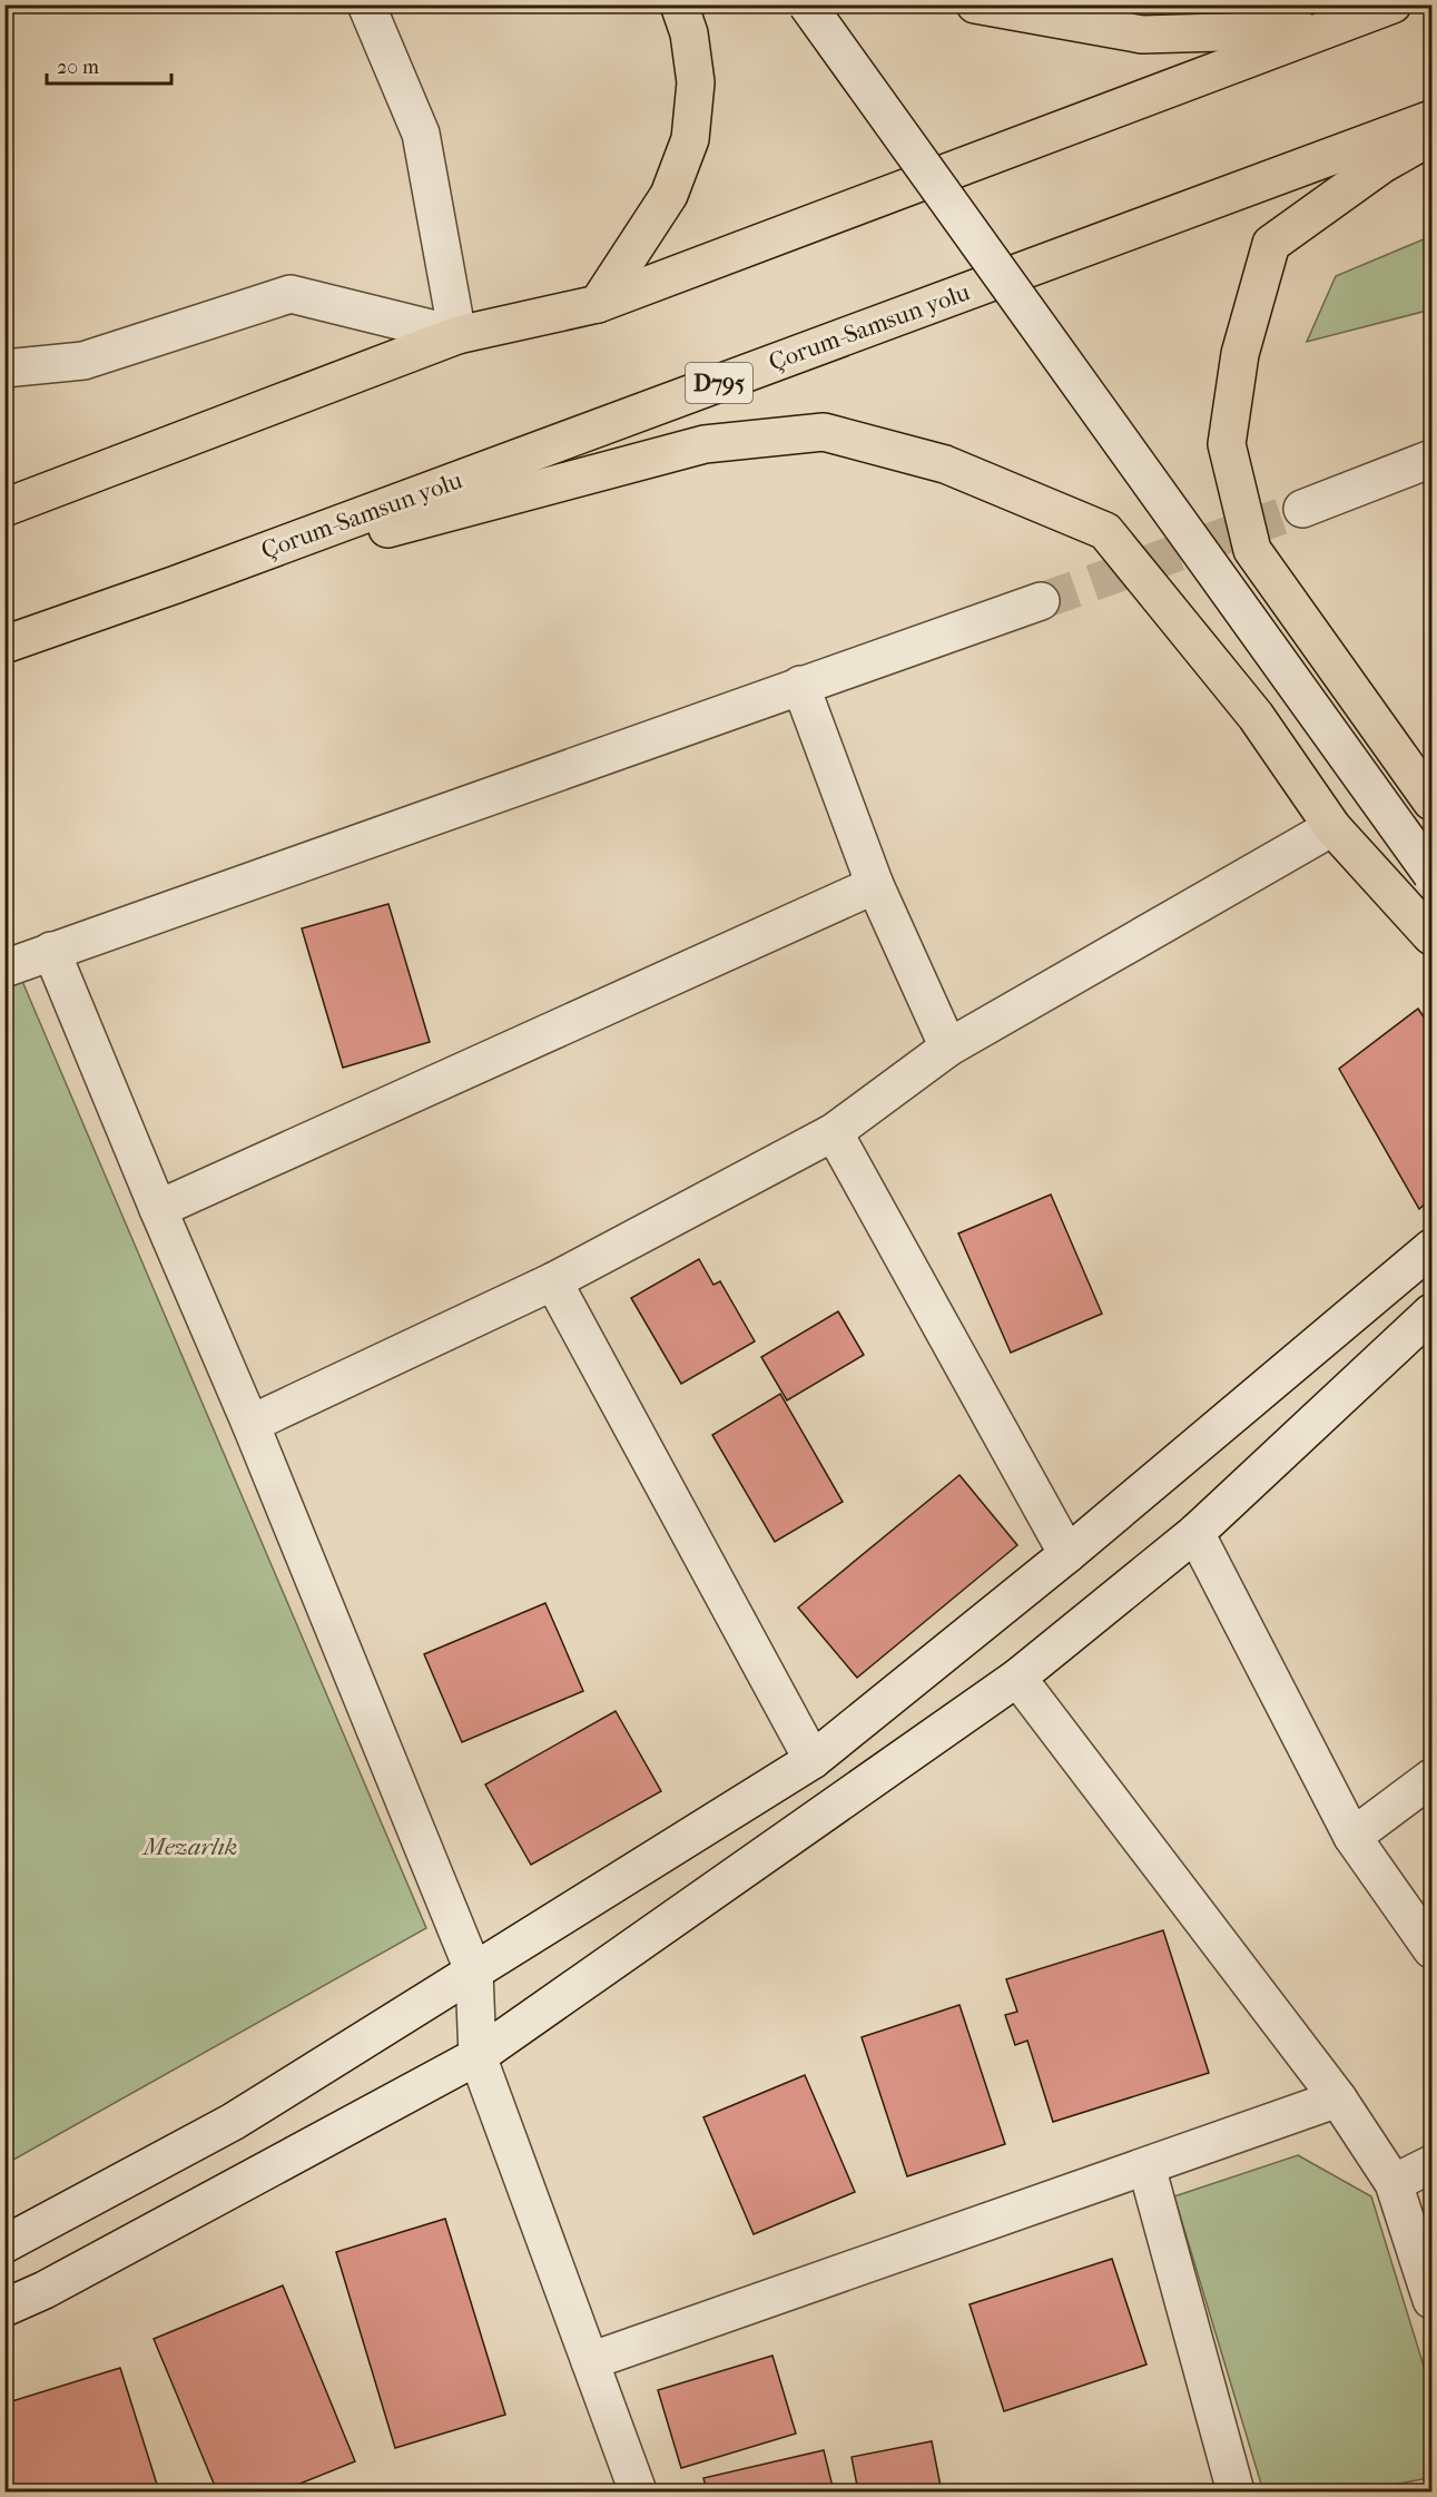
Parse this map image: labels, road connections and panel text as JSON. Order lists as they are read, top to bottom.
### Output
{
  "streets": {
    "highway": ["Çorum-Samsun yolu", "D795"]
  },
  "parks": ["Mezarlık"],
  "scale_bar": "20 m"
}
